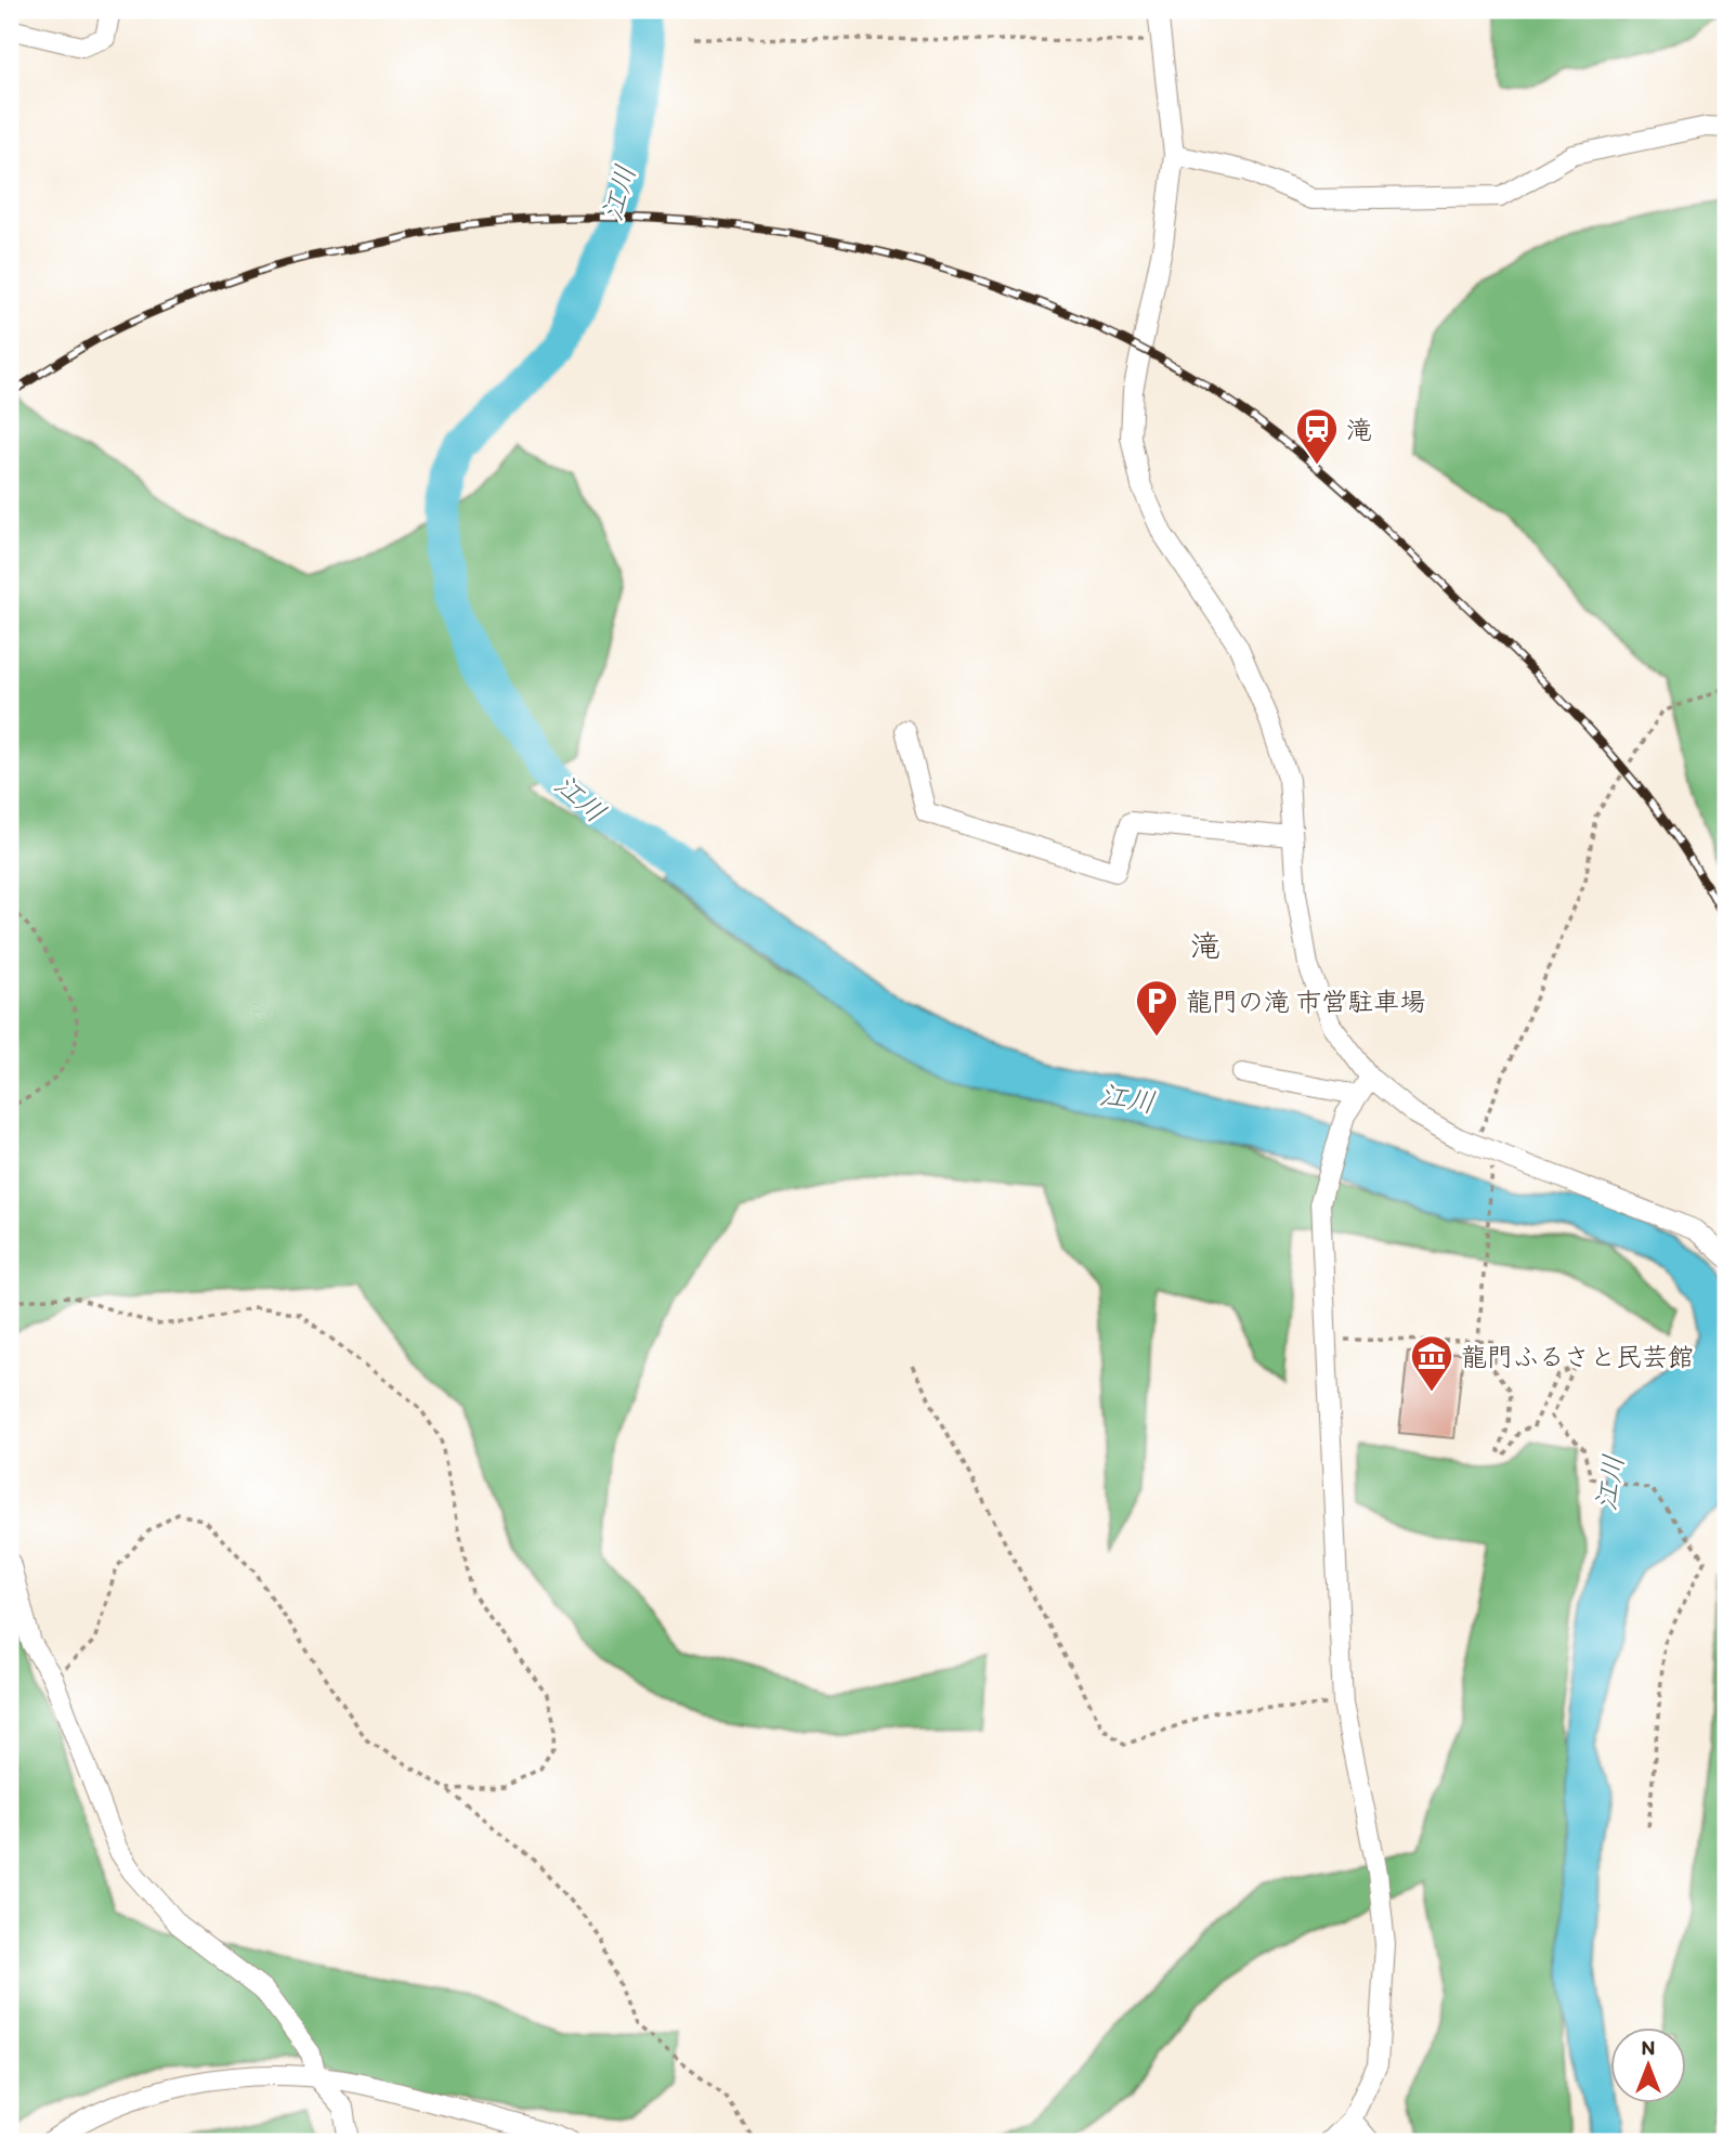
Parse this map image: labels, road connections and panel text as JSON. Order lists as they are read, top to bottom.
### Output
{
  "districts": ["滝"],
  "water": ["江川"],
  "places": {
    "station": ["滝"],
    "parking": ["龍門の滝 市営駐車場"],
    "museum": ["龍門ふるさと民芸館"]
  },
  "north": "top"
}
